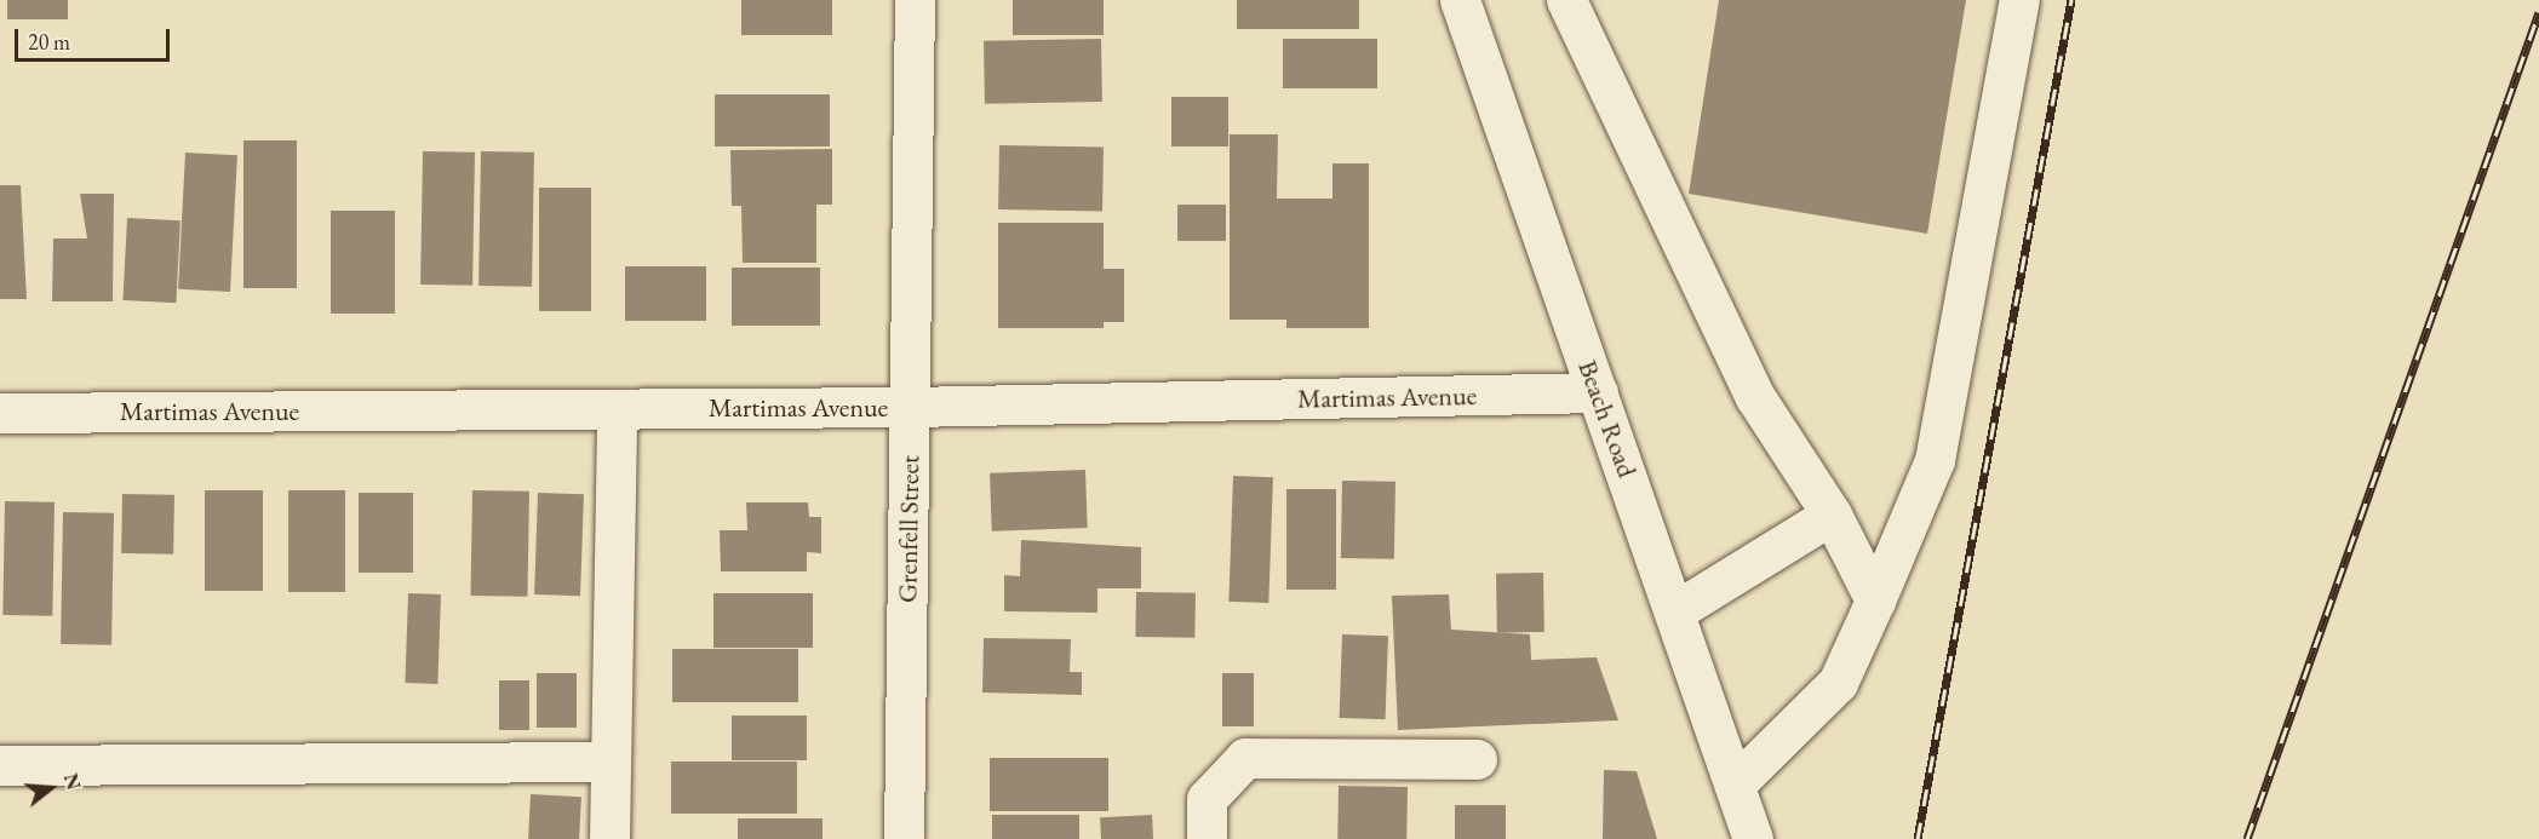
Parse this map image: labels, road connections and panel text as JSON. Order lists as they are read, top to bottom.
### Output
{
  "streets": {
    "street": ["Martimas Avenue", "Beach Road", "Grenfell Street"]
  },
  "crossings": [
    ["Martimas Avenue", "Beach Road"],
    ["Martimas Avenue", "Grenfell Street"]
  ],
  "scale_bar": "20 m",
  "north": "right"
}
